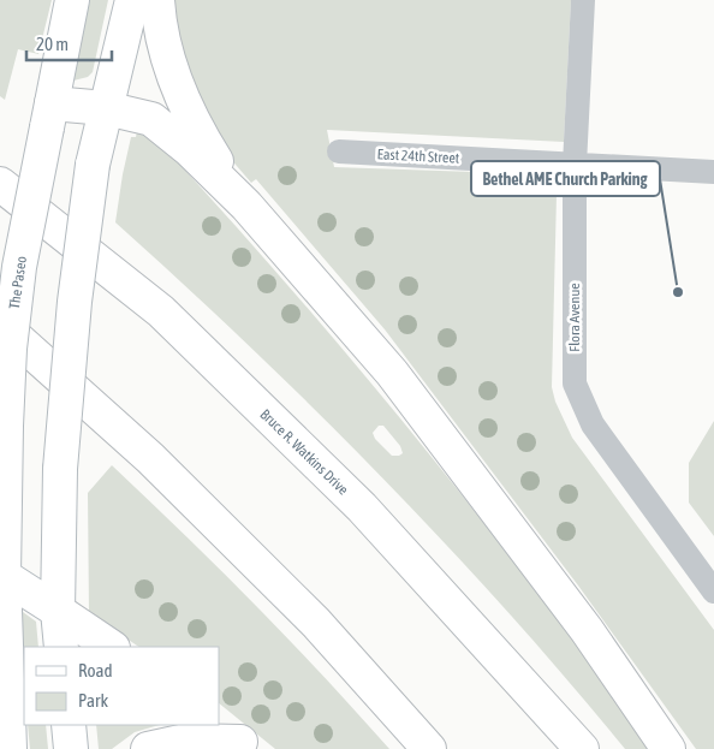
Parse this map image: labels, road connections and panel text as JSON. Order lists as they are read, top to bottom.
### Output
{
  "streets": {
    "main road": ["The Paseo", "Bruce R. Watkins Drive"],
    "street": ["East 24th Street", "Flora Avenue"]
  },
  "crossings": [
    ["East 24th Street", "Flora Avenue"]
  ],
  "places": ["Bethel AME Church Parking"],
  "legend": ["Road", "Park"],
  "scale_bar": "20 m"
}
